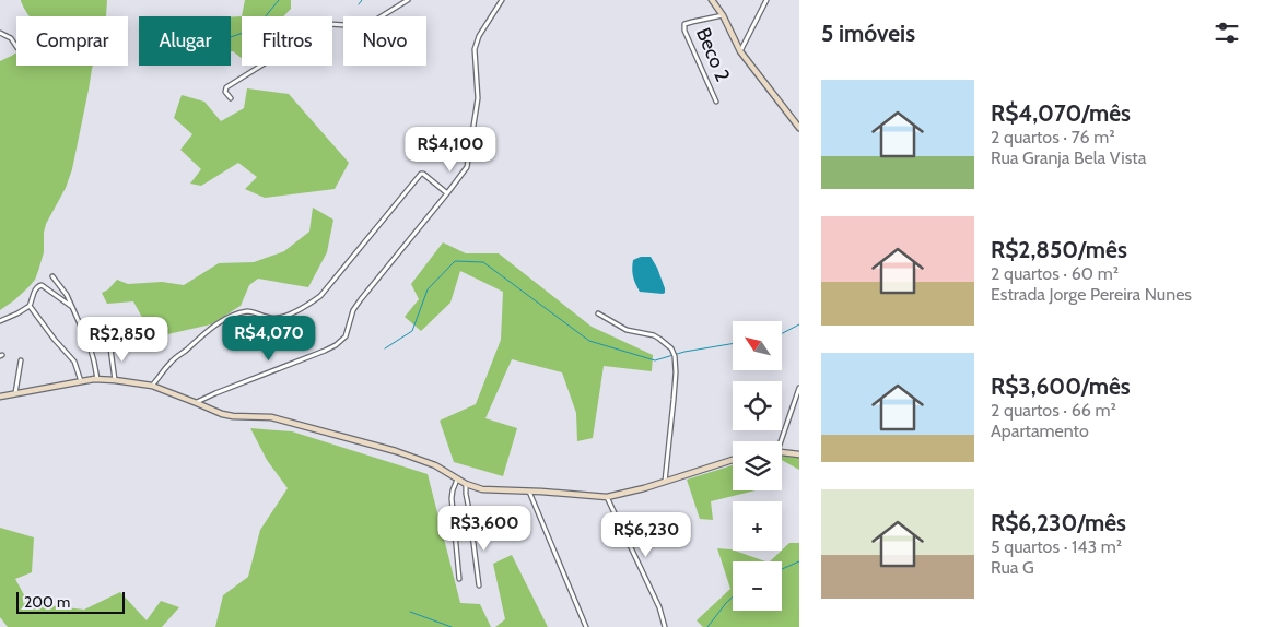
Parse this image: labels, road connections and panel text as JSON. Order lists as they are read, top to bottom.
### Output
{
  "streets": {
    "street": ["Beco 2"]
  },
  "scale_bar": "200 m",
  "north": "top left",
  "page": {
    "heading": "5 imóveis",
    "chip": [
      "Comprar",
      "Alugar",
      "Filtros",
      "Novo"
    ],
    "list": [
      {
        "name": "R$4,070/mês",
        "note": "2 quartos · 76 m² · Rua Granja Bela Vista"
      },
      {
        "name": "R$2,850/mês",
        "note": "2 quartos · 60 m² · Estrada Jorge Pereira Nunes"
      },
      {
        "name": "R$3,600/mês",
        "note": "2 quartos · 66 m² · Apartamento"
      },
      {
        "name": "R$6,230/mês",
        "note": "5 quartos · 143 m² · Rua G"
      }
    ],
    "price": [
      "R$4,100",
      "R$4,070",
      "R$2,850",
      "R$3,600",
      "R$6,230"
    ],
    "map_buttons": ["+", "−"],
    "scale": "200 m"
  }
}
